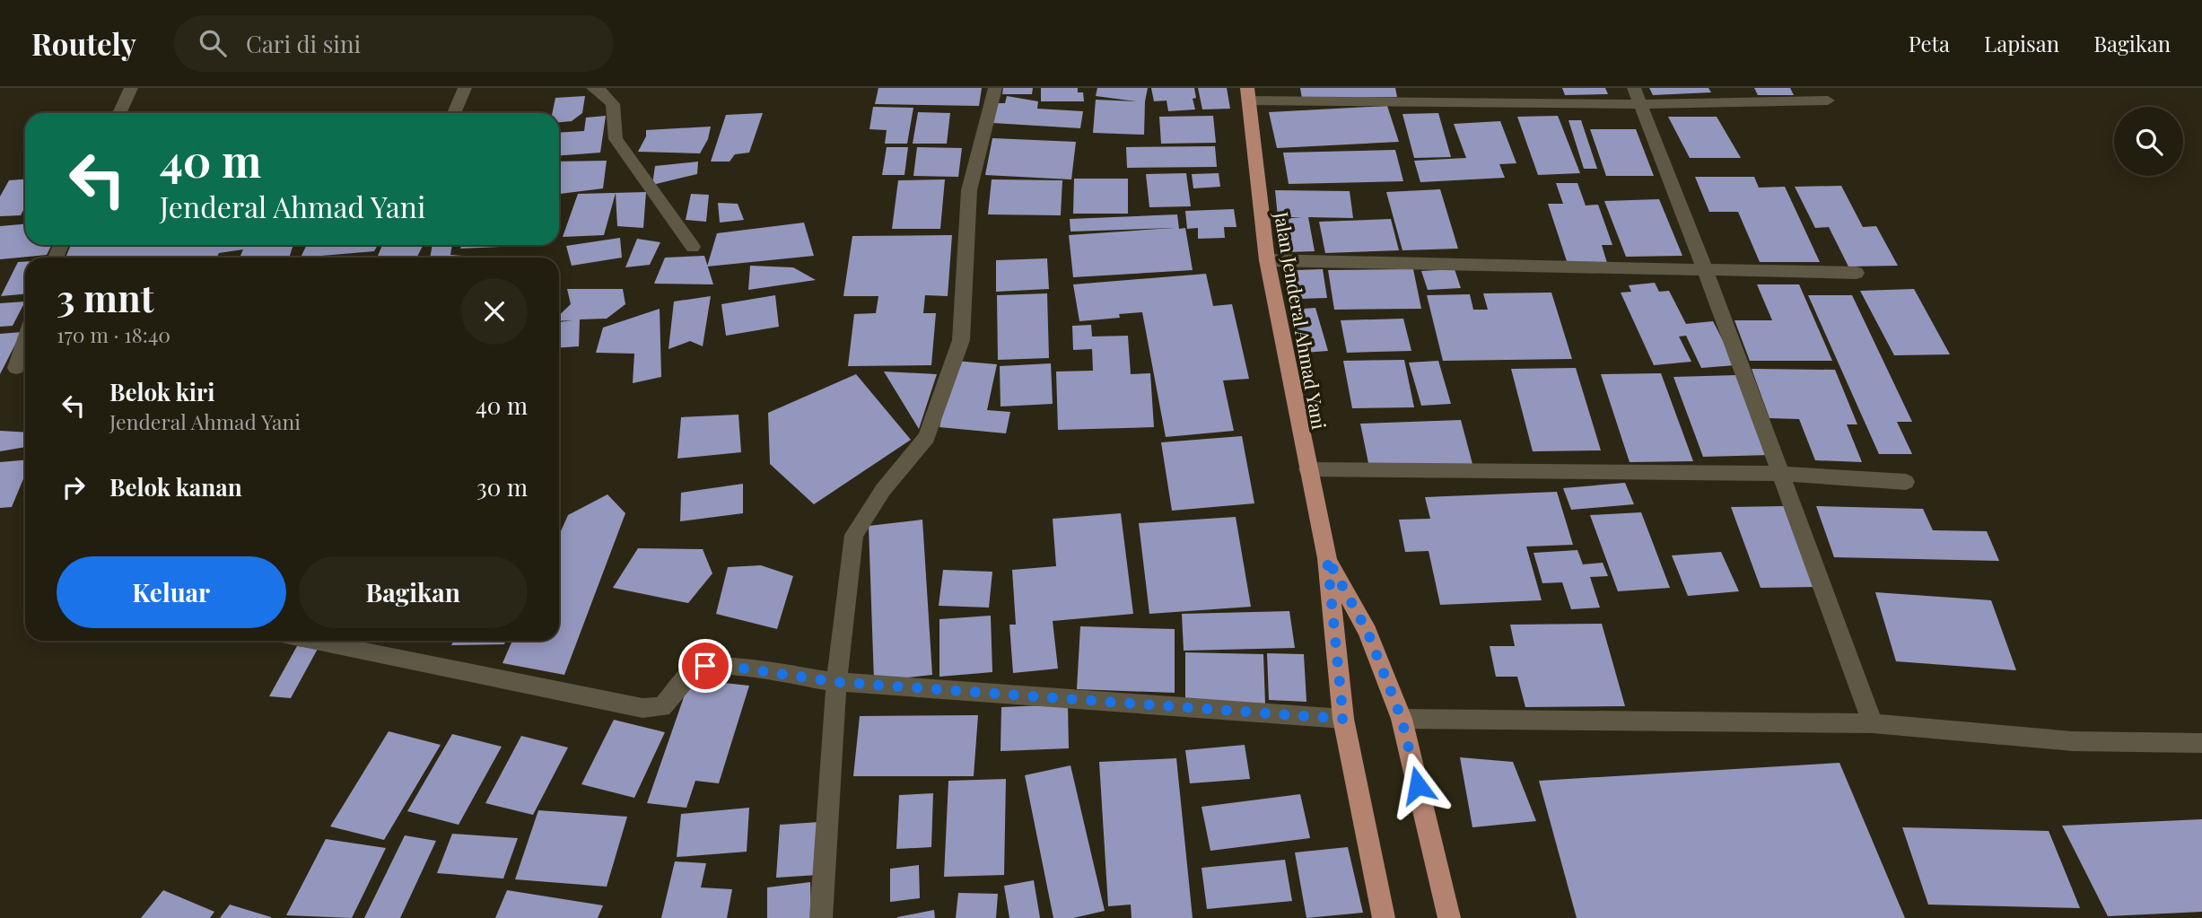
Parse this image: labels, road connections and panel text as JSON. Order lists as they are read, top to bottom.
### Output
{
  "streets": {
    "main road": ["Jalan Jenderal Ahmad Yani"]
  },
  "page": {
    "header": "Routely",
    "search": "Cari di sini",
    "nav": ["Peta", "Lapisan", "Bagikan"],
    "turn": ["40 m", "Jenderal Ahmad Yani"],
    "heading": ["3 mnt", "170 m · 18:40"],
    "list": [
      {
        "name": "Belok kiri",
        "note": "Jenderal Ahmad Yani",
        "value": "40 m"
      },
      {
        "name": "Belok kanan",
        "value": "30 m"
      }
    ],
    "buttons": ["Keluar", "Bagikan"]
  }
}
